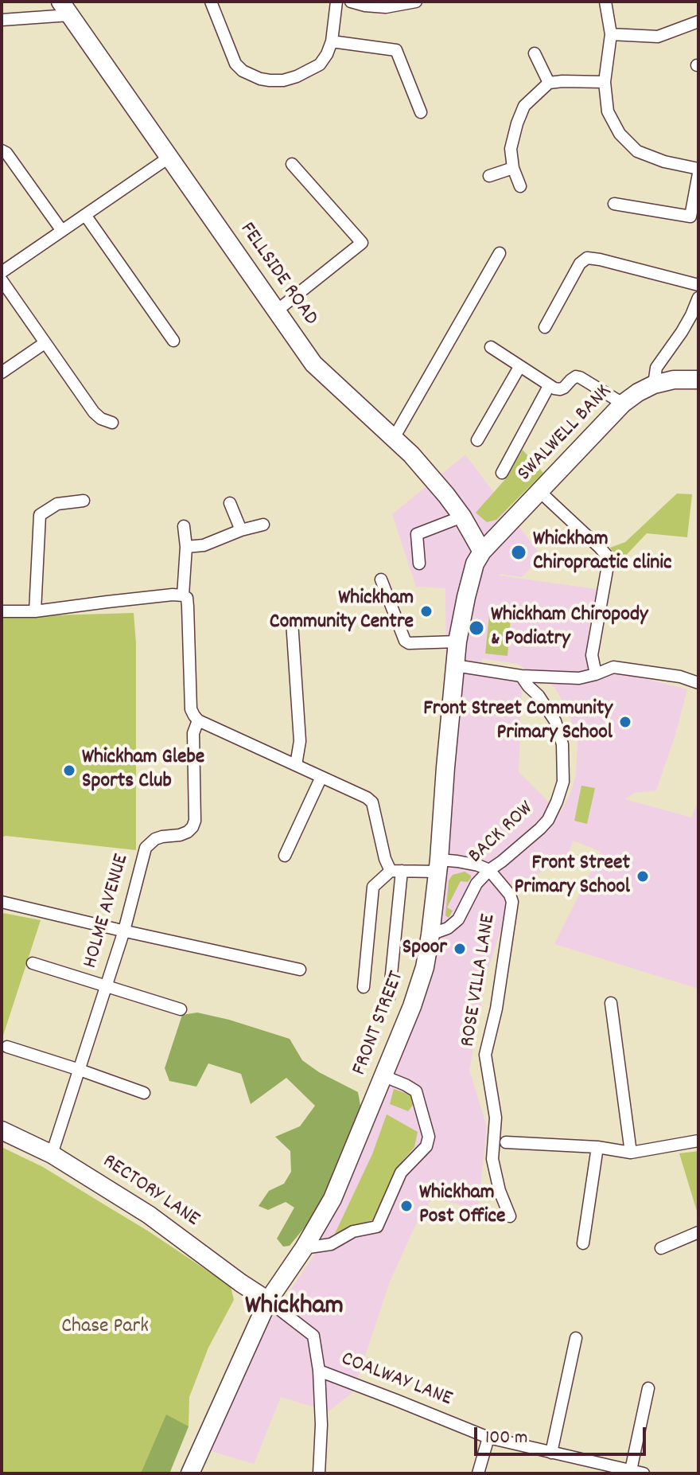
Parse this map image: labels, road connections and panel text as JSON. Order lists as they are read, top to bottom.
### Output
{
  "streets": {
    "main road": [
      "FELLSIDE ROAD",
      "SWALWELL BANK",
      "FRONT STREET",
      "RECTORY LANE"
    ],
    "street": [
      "BACK ROW",
      "HOLME AVENUE",
      "ROSE VILLA LANE",
      "COALWAY LANE"
    ]
  },
  "crossings": [
    ["FELLSIDE ROAD", "SWALWELL BANK"],
    ["FELLSIDE ROAD", "FRONT STREET"],
    ["SWALWELL BANK", "FRONT STREET"],
    ["BACK ROW", "ROSE VILLA LANE"],
    ["BACK ROW", "FRONT STREET"],
    ["HOLME AVENUE", "RECTORY LANE"],
    ["FRONT STREET", "RECTORY LANE"]
  ],
  "districts": ["Whickham"],
  "parks": ["Chase Park"],
  "places": [
    "Whickham Chiropractic clinic",
    "Whickham Community Centre",
    "Whickham Chiropody & Podiatry",
    "Front Street Community Primary School",
    "Whickham Glebe Sports Club",
    "Front Street Primary School",
    "Spoor",
    "Whickham Post Office"
  ],
  "scale_bar": "100 m"
}
